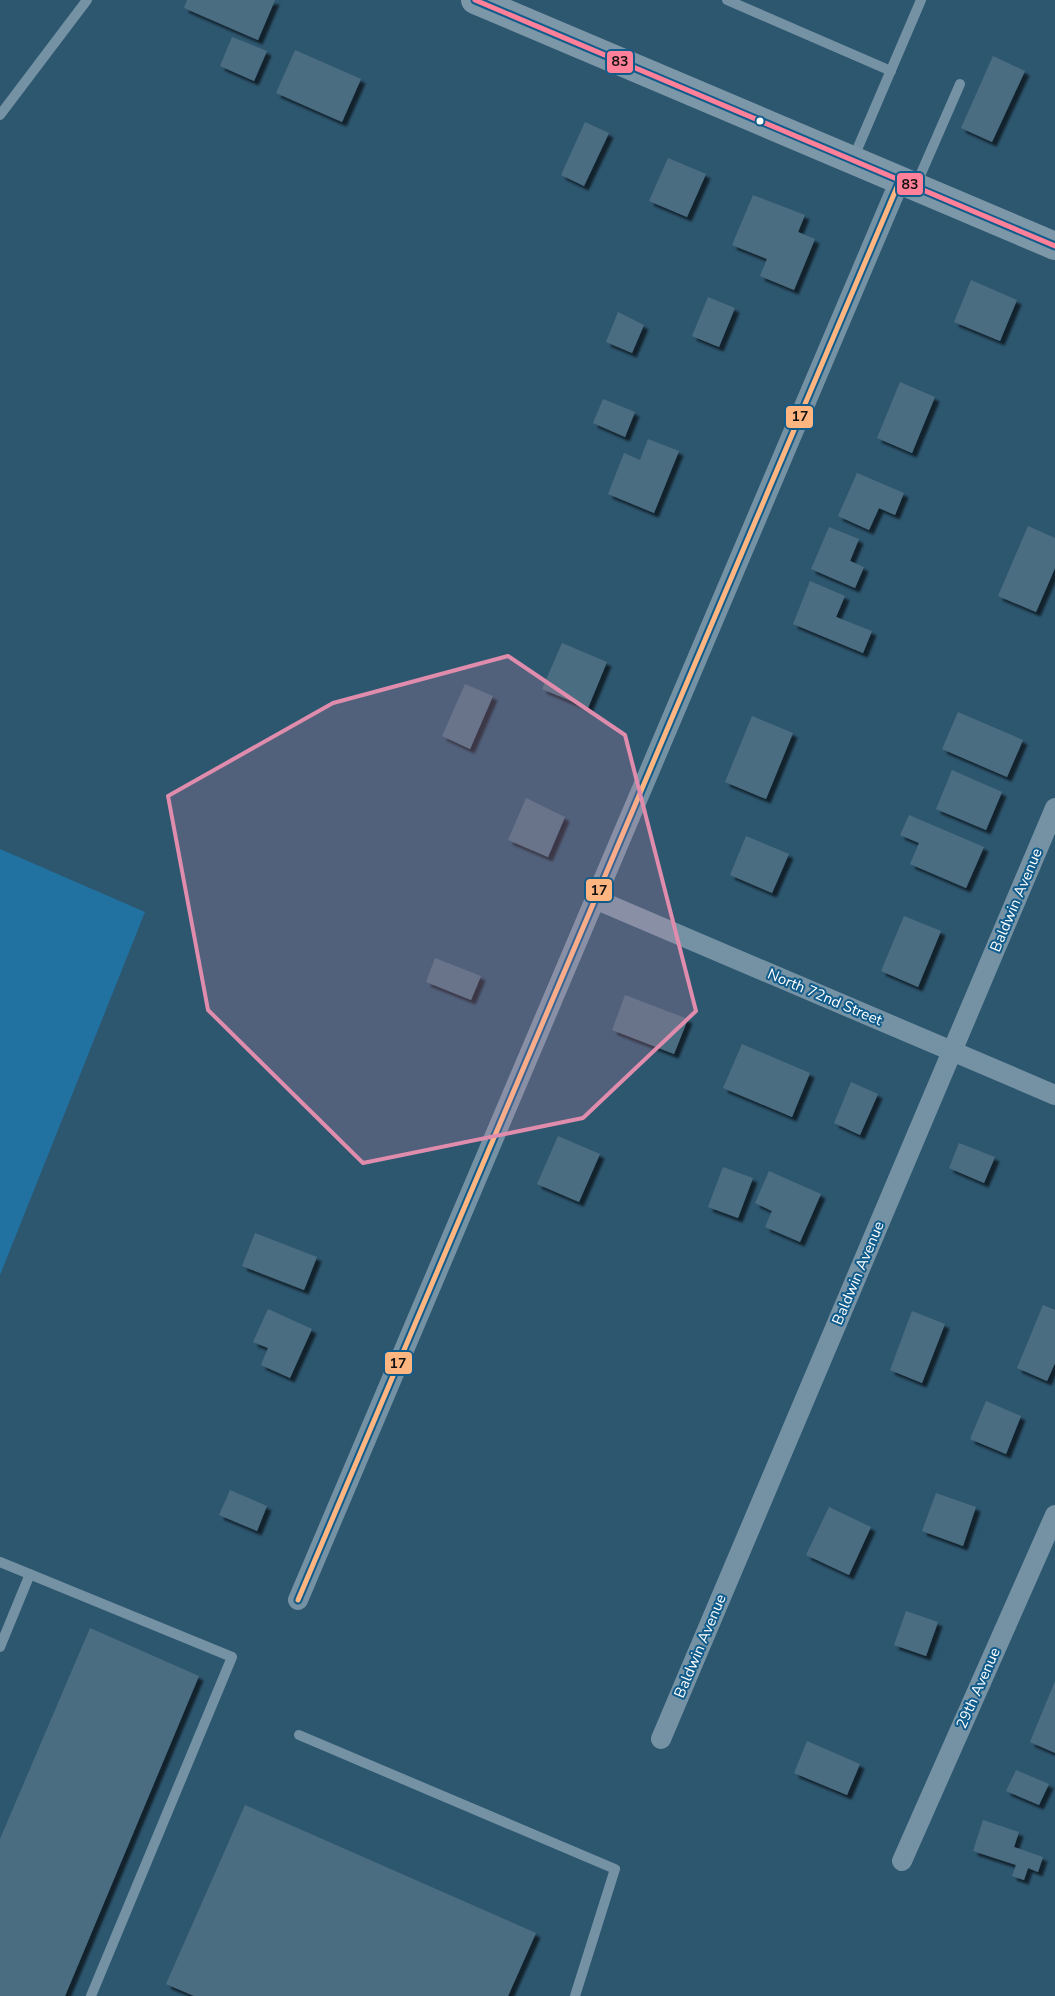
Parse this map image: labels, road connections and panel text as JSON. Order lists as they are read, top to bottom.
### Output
{
  "streets": {
    "street": ["Baldwin Avenue", "North 72nd Street", "29th Avenue"]
  },
  "crossings": [
    ["Baldwin Avenue", "North 72nd Street"]
  ],
  "lines": ["transit line 83", "transit line 17"]
}
